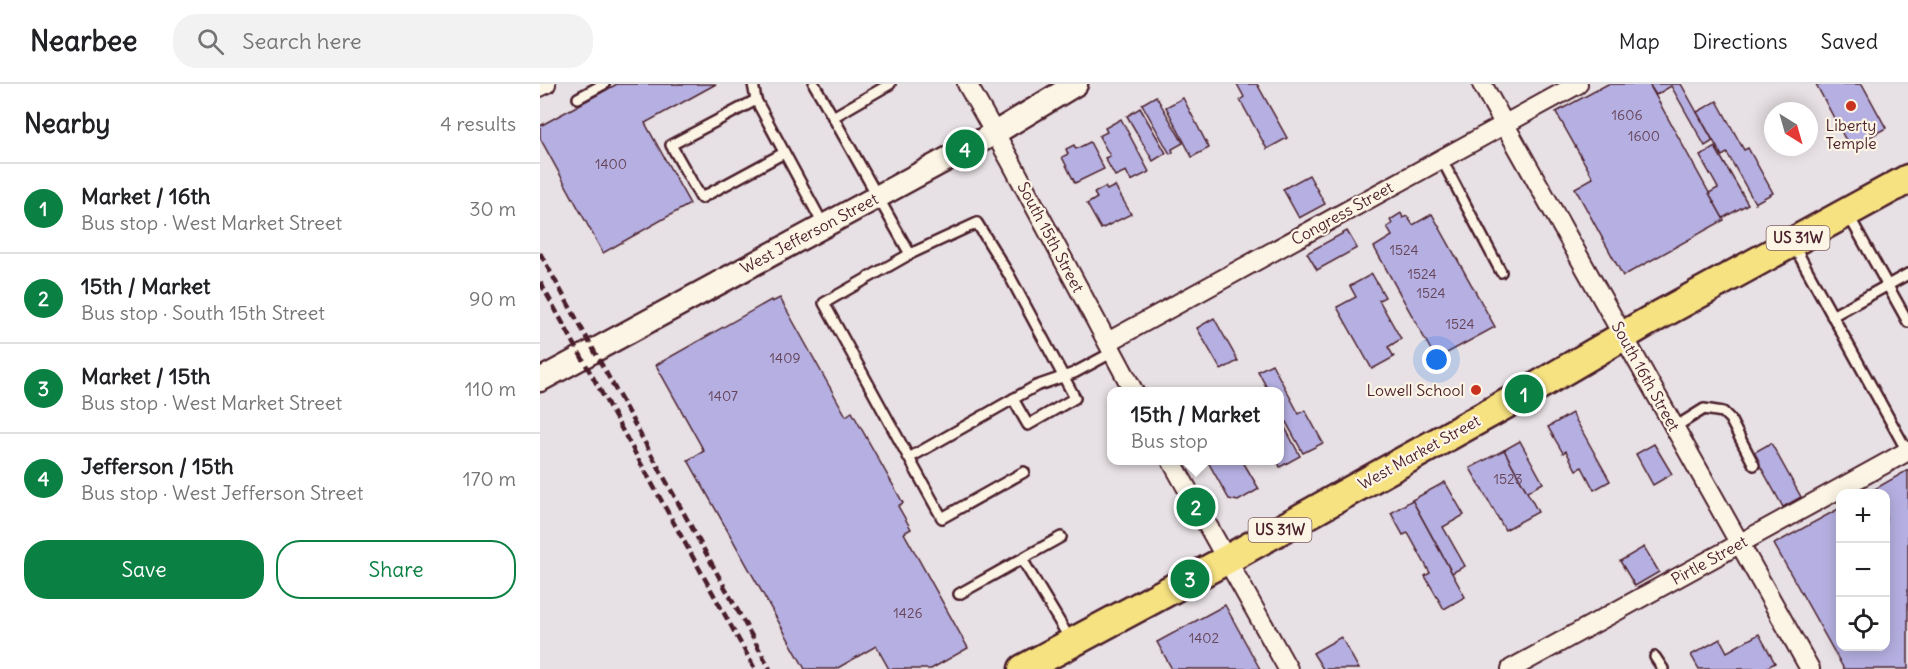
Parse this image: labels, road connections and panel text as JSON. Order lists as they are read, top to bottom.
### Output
{
  "streets": {
    "main road": ["US 31W", "West Market Street"],
    "street": [
      "Congress Street",
      "West Jefferson Street",
      "South 15th Street",
      "South 16th Street",
      "Pirtle Street"
    ]
  },
  "crossings": [
    ["Congress Street", "South 15th Street"],
    ["Congress Street", "South 16th Street"],
    ["West Jefferson Street", "South 15th Street"],
    ["South 16th Street", "West Market Street"],
    ["South 16th Street", "Pirtle Street"]
  ],
  "places": ["Liberty Temple", "Lowell School"],
  "house_numbers": [
    "1606",
    "1600",
    "1400",
    "1524",
    "1524",
    "1524",
    "1524",
    "1409",
    "1407",
    "1523",
    "1426",
    "1402"
  ],
  "north": "bottom right",
  "page": {
    "header": "Nearbee",
    "search": "Search here",
    "nav": ["Map", "Directions", "Saved"],
    "heading": ["Nearby", "4 results"],
    "pins": [
      "4",
      "1",
      "2",
      "3"
    ],
    "list": [
      {
        "mark": "1",
        "name": "Market / 16th",
        "note": "Bus stop · West Market Street",
        "value": "30 m"
      },
      {
        "mark": "2",
        "name": "15th / Market",
        "note": "Bus stop · South 15th Street",
        "value": "90 m"
      },
      {
        "mark": "3",
        "name": "Market / 15th",
        "note": "Bus stop · West Market Street",
        "value": "110 m"
      },
      {
        "mark": "4",
        "name": "Jefferson / 15th",
        "note": "Bus stop · West Jefferson Street",
        "value": "170 m"
      }
    ],
    "popup": ["15th / Market", "Bus stop"],
    "map_buttons": ["+", "−"],
    "buttons": ["Save", "Share"]
  }
}
